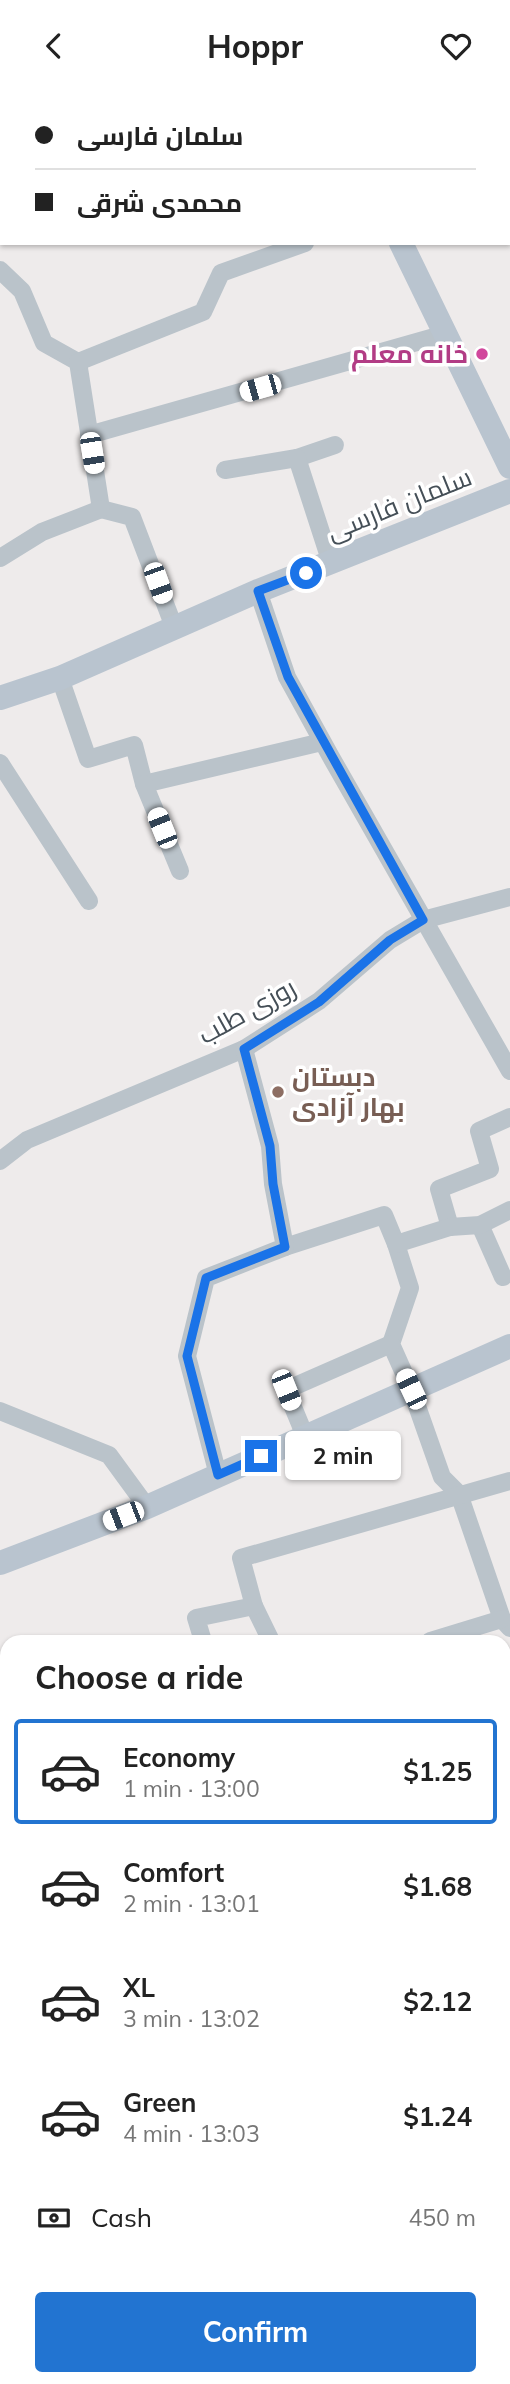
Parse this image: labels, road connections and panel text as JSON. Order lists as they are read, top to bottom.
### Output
{
  "streets": {
    "main road": ["سلمان فارسی"],
    "street": ["روزی طلب"]
  },
  "places": ["خانه معلم", "دبستان بهار آزادی"],
  "page": {
    "header": "Hoppr",
    "banner": ["سلمان فارسی", "محمدی شرقی"],
    "bubble": "2 min",
    "heading": "Choose a ride",
    "list": [
      {
        "name": "Economy",
        "note": "1 min · 13:00",
        "value": "$1.25"
      },
      {
        "name": "Comfort",
        "note": "2 min · 13:01",
        "value": "$1.68"
      },
      {
        "name": "XL",
        "note": "3 min · 13:02",
        "value": "$2.12"
      },
      {
        "name": "Green",
        "note": "4 min · 13:03",
        "value": "$1.24"
      }
    ],
    "pay": ["Cash", "450 m"],
    "buttons": "Confirm"
  }
}
